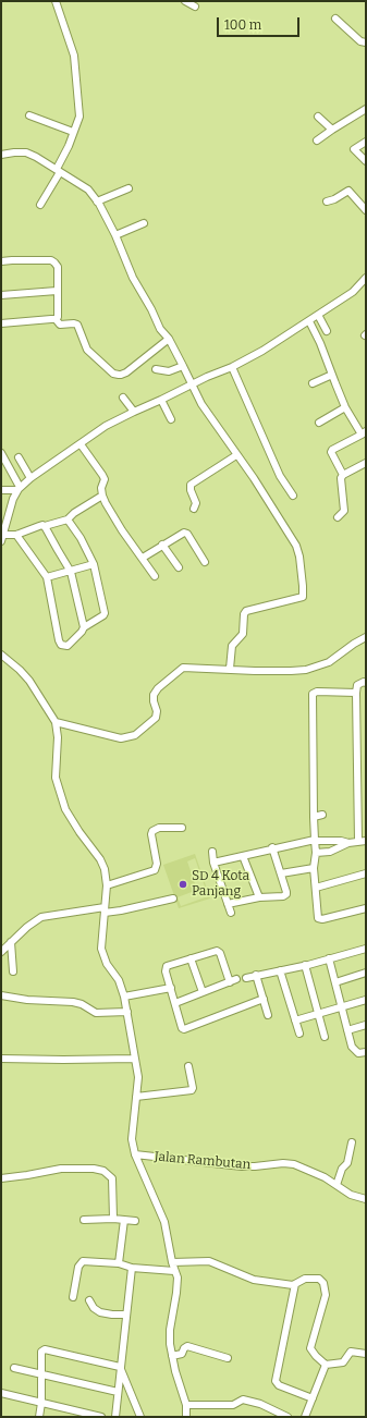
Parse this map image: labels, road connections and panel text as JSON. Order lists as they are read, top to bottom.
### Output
{
  "streets": {
    "street": ["Jalan Rambutan"]
  },
  "places": ["SD 4 Kota Panjang"],
  "scale_bar": "100 m"
}
